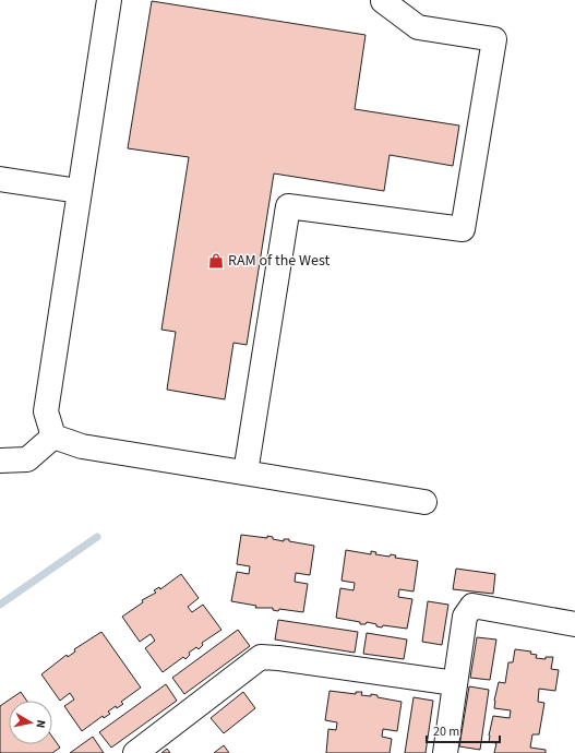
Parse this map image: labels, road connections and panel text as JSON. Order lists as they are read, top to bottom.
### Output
{
  "places": {
    "shop": ["RAM of the West"]
  },
  "scale_bar": "20 m",
  "north": "right"
}
